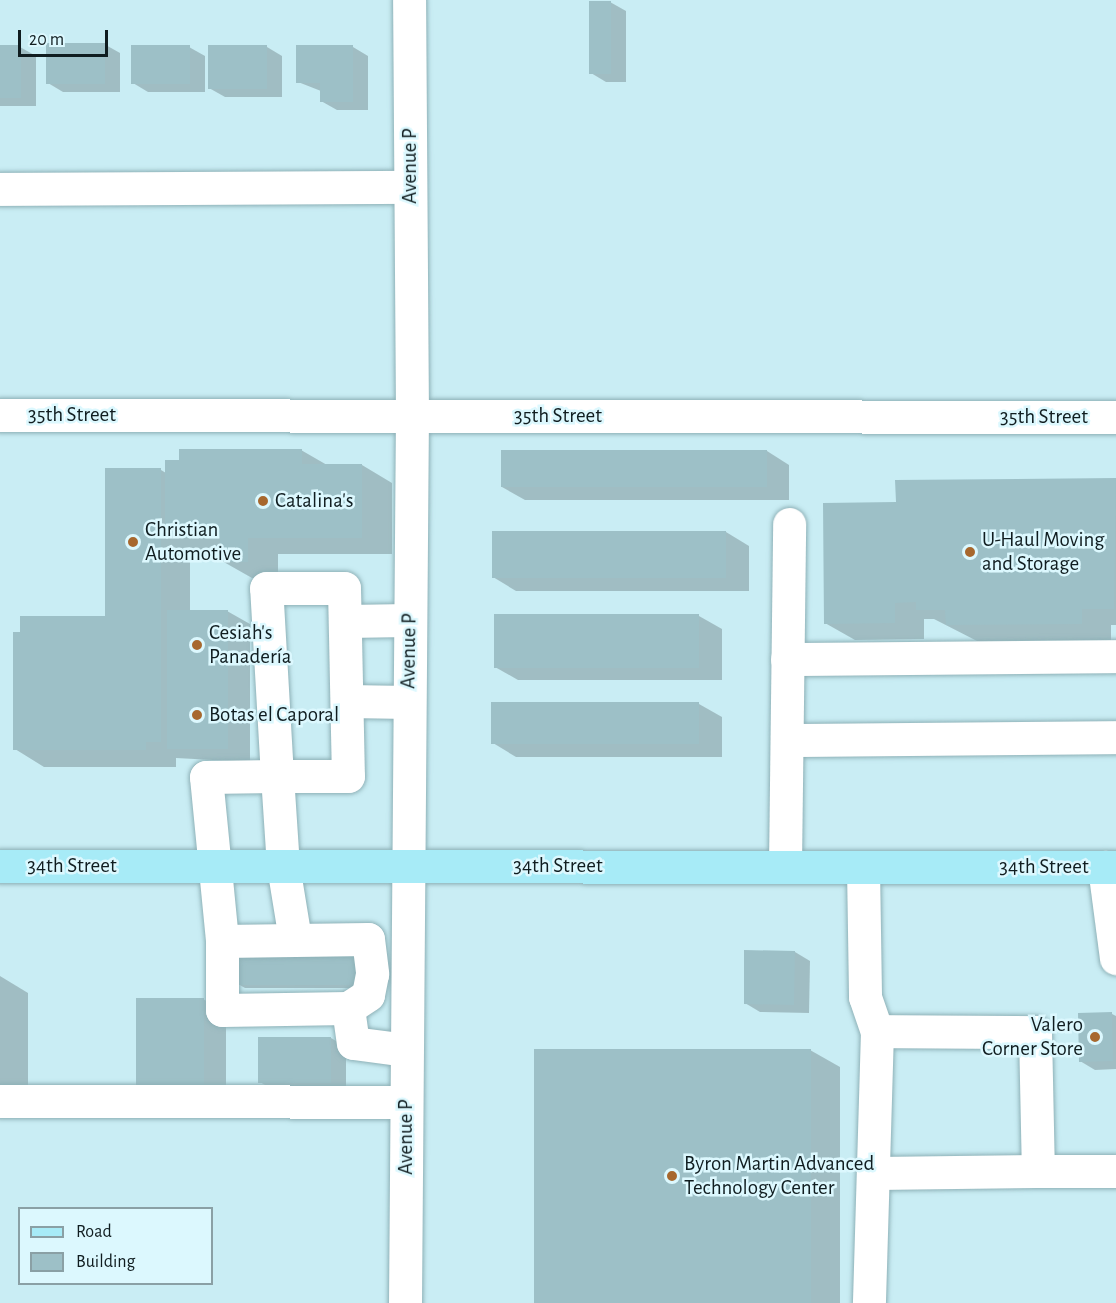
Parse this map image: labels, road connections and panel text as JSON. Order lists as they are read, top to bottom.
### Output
{
  "streets": {
    "main road": ["34th Street"],
    "street": ["Avenue P", "35th Street"]
  },
  "crossings": [
    ["Avenue P", "35th Street"],
    ["Avenue P", "34th Street"]
  ],
  "places": [
    "Catalina's",
    "Christian Automotive",
    "U-Haul Moving and Storage",
    "Cesiah's Panadería",
    "Botas el Caporal",
    "Valero Corner Store",
    "Byron Martin Advanced Technology Center"
  ],
  "legend": ["Road", "Building"],
  "scale_bar": "20 m"
}
